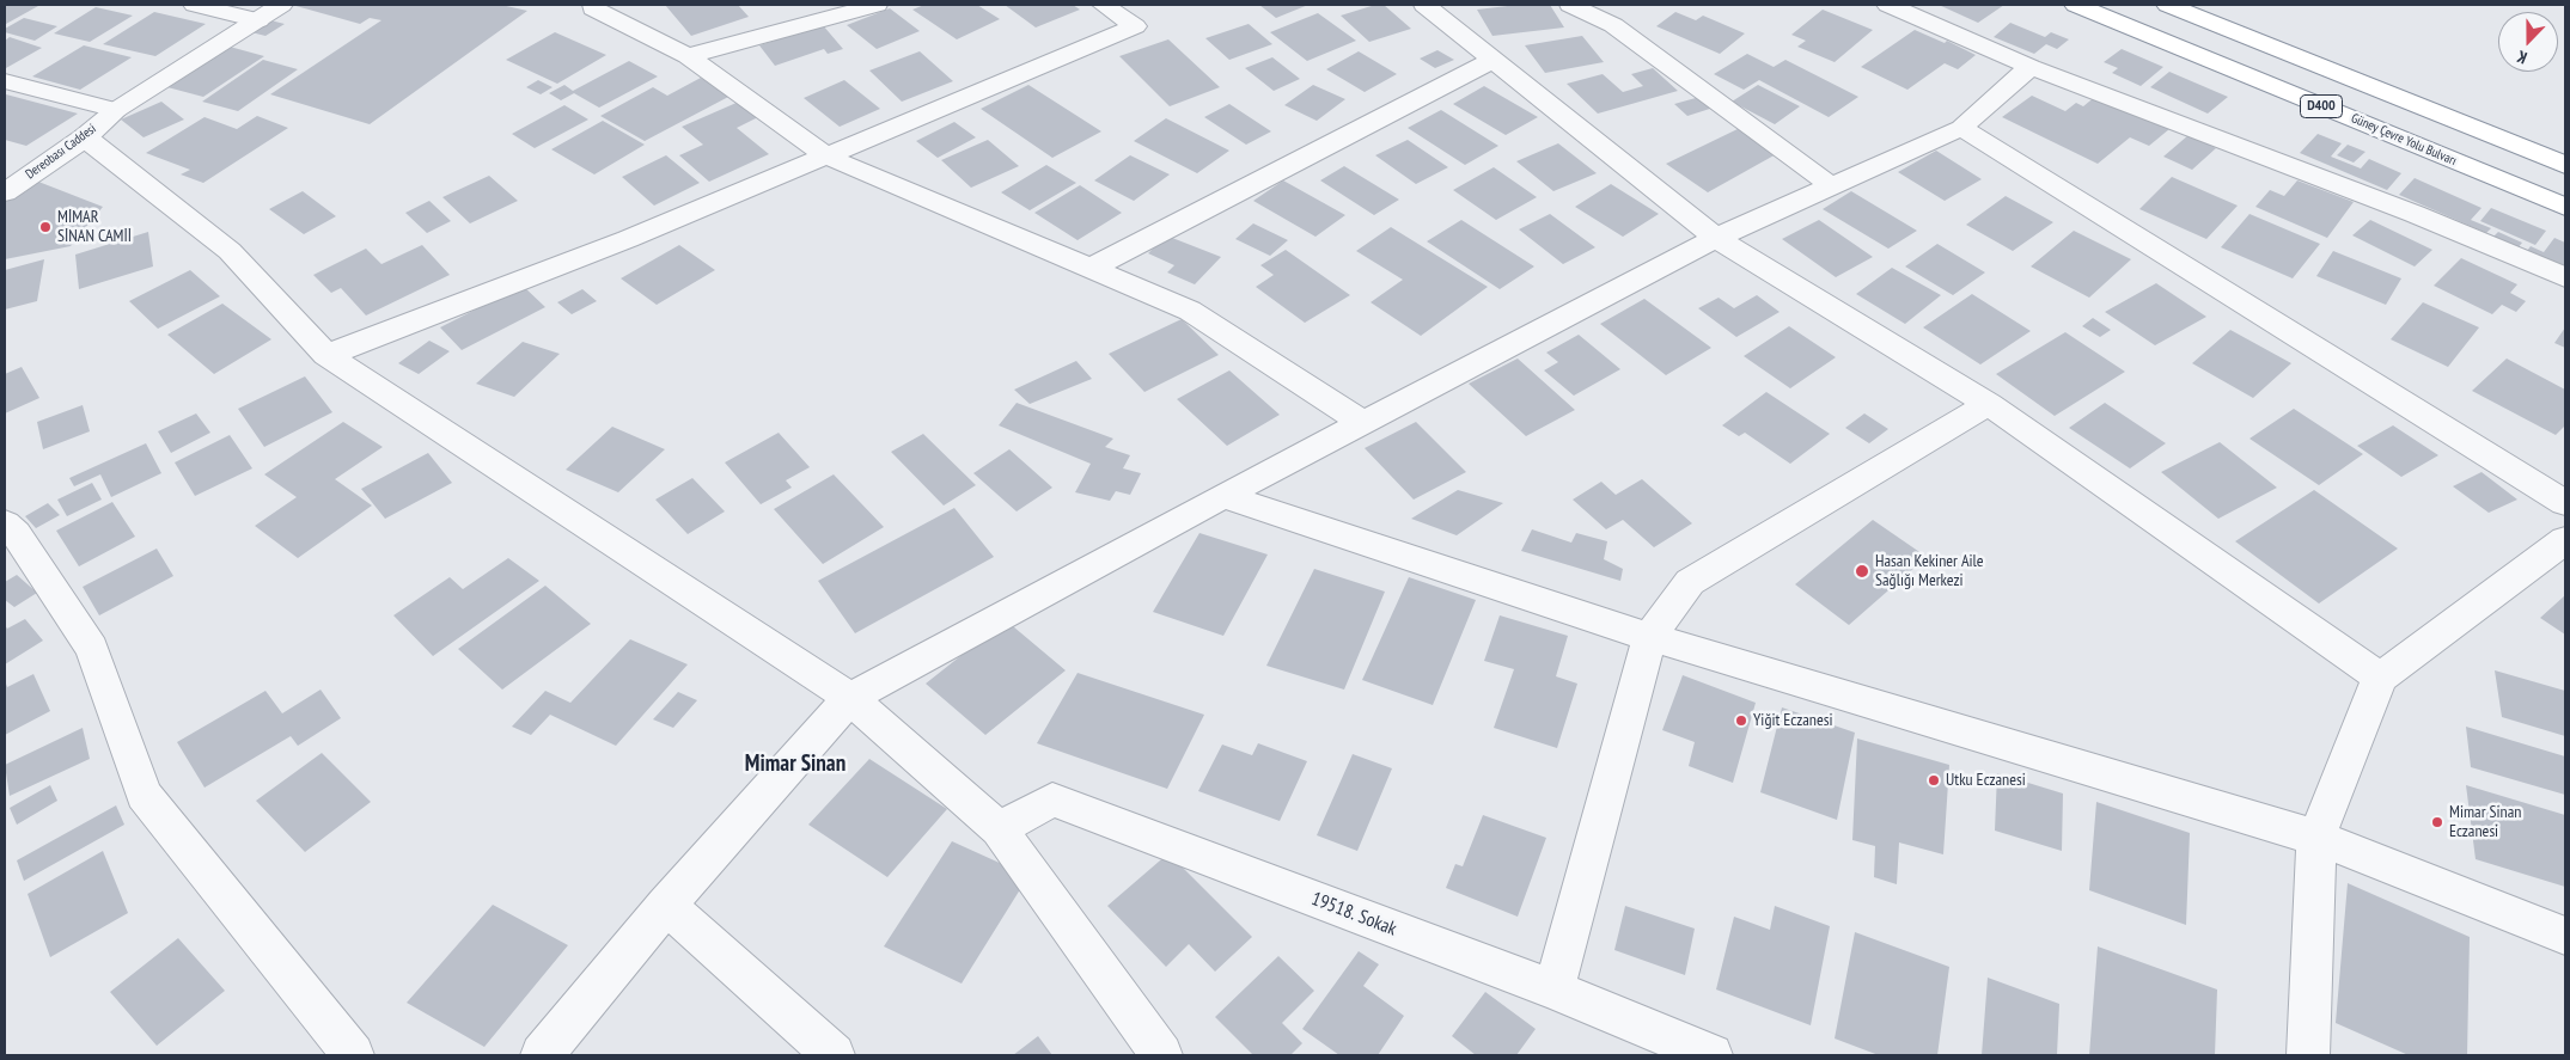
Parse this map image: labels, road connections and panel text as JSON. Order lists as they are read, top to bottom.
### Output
{
  "streets": {
    "highway": ["D400", "Güney Çevre Yolu Bulvarı"],
    "street": ["Dereobası Caddesi", "19518. Sokak"]
  },
  "districts": ["Mimar Sinan"],
  "places": [
    "MİMAR SİNAN CAMİİ",
    "Hasan Kekiner Aile Sağlığı Merkezi",
    "Yiğit Eczanesi",
    "Utku Eczanesi",
    "Mimar Sinan Eczanesi"
  ],
  "north": "bottom"
}
